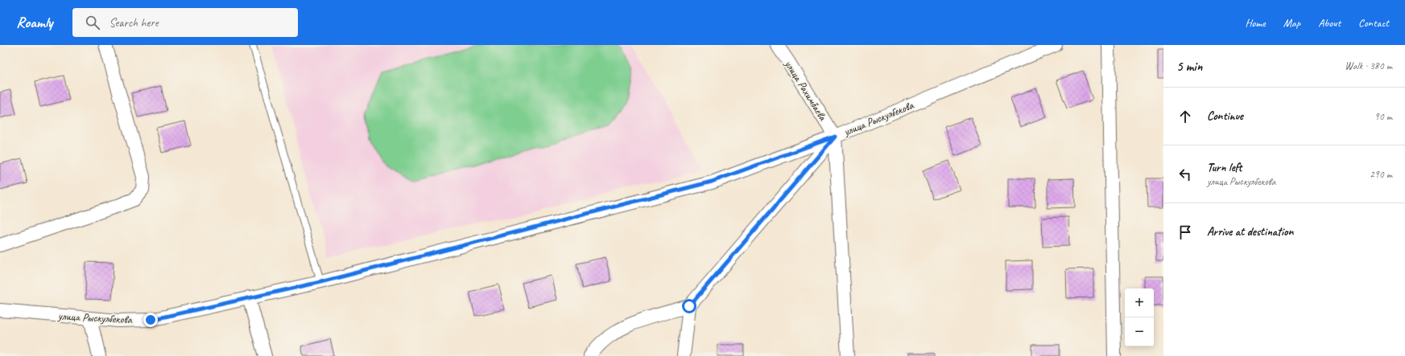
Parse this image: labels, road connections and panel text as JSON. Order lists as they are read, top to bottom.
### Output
{
  "streets": {
    "street": ["улица Рахимбаева", "улица Рыскулбекова"]
  },
  "crossings": [
    ["улица Рахимбаева", "улица Рыскулбекова"]
  ],
  "page": {
    "header": "Roamly",
    "search": "Search here",
    "nav": [
      "Home",
      "Map",
      "About",
      "Contact"
    ],
    "heading": ["5 min", "Walk · 380 m"],
    "list": [
      ["Continue", "90 m"],
      ["Turn left", "улица Рыскулбекова", "290 m"],
      "Arrive at destination"
    ],
    "map_buttons": ["+", "−"]
  }
}
